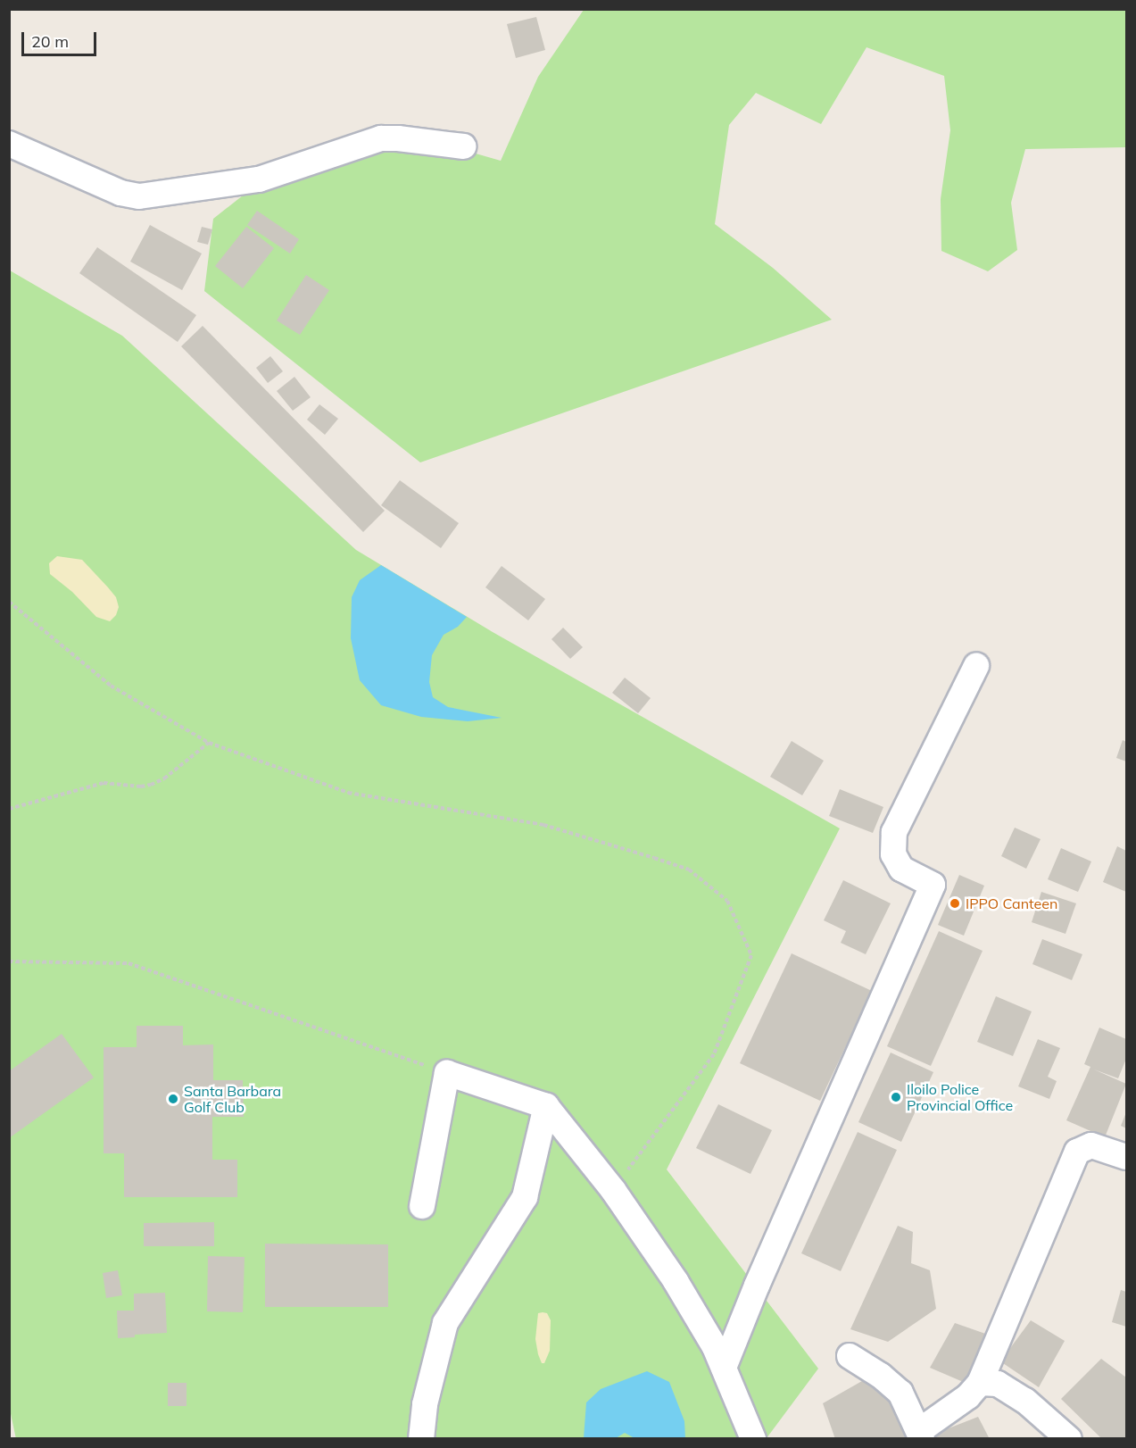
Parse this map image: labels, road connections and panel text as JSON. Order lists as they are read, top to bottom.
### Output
{
  "places": ["IPPO Canteen", "Iloilo Police Provincial Office", "Santa Barbara Golf Club"],
  "scale_bar": "20 m"
}
